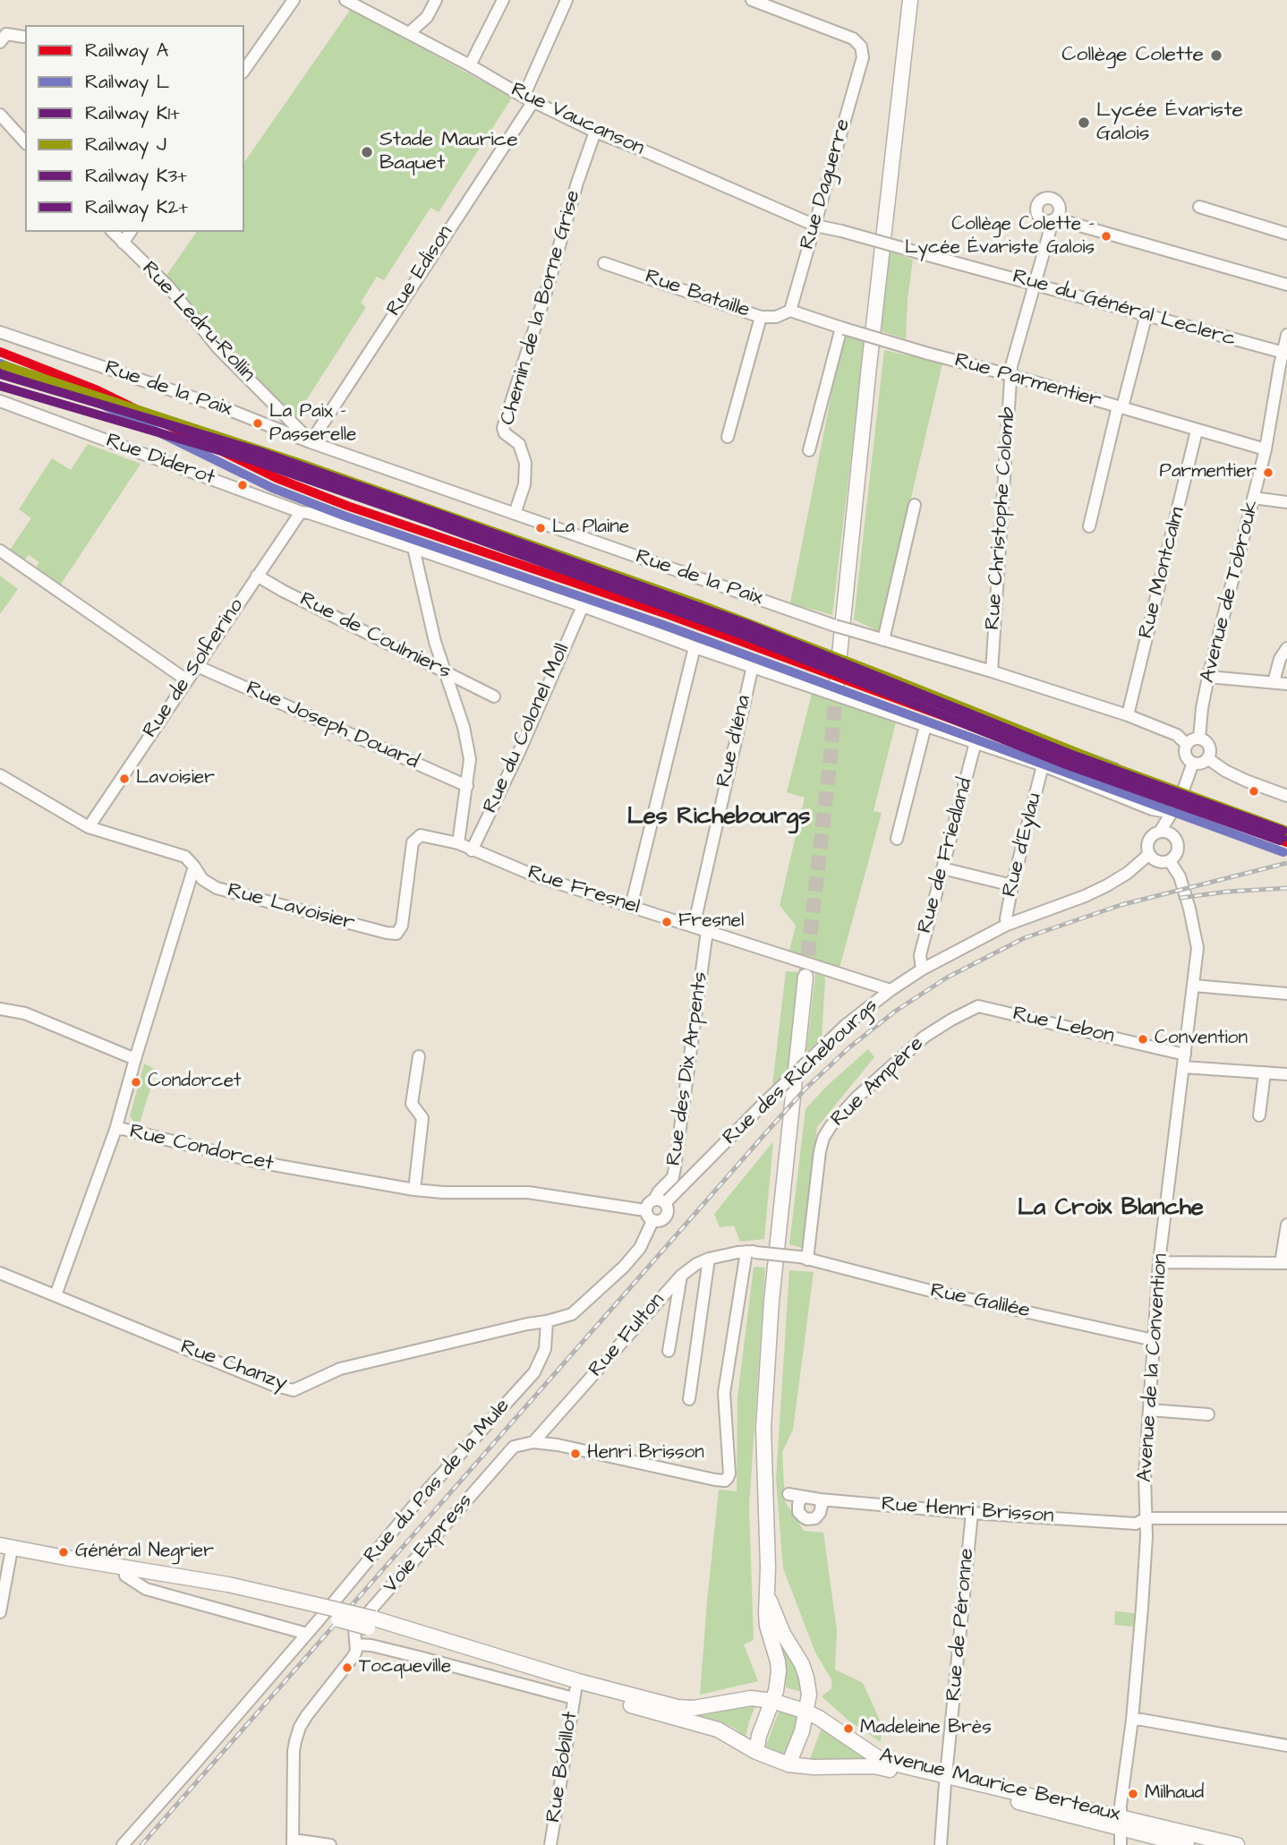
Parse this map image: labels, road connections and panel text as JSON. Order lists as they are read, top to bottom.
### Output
{
  "streets": {
    "main road": ["Avenue Maurice Berteaux"],
    "street": [
      "Rue Vaucanson",
      "Rue Daguerre",
      "Rue Edison",
      "Rue Bataille",
      "Chemin de la Borne Grise",
      "Rue du Général Leclerc",
      "Rue Ledru-Rollin",
      "Rue Parmentier",
      "Rue de la Paix",
      "Rue Diderot",
      "Rue Christophe Colomb",
      "Rue Montcalm",
      "Avenue de Tobrouk",
      "Rue de Coulmiers",
      "Rue de Solferino",
      "Rue Joseph Douard",
      "Rue du Colonel Moll",
      "Rue d'Iéna",
      "Rue d'Eylau",
      "Rue de Friedland",
      "Rue Fresnel",
      "Rue Lavoisier",
      "Rue Lebon",
      "Rue des Dix Arpents",
      "Rue des Richebourgs",
      "Rue Ampère",
      "Rue Condorcet",
      "Rue Galilée",
      "Rue Fulton",
      "Rue Chanzy",
      "Avenue de la Convention",
      "Rue du Pas de la Mule",
      "Rue Henri Brisson",
      "Voie Express",
      "Rue de Péronne",
      "Rue Bobillot"
    ]
  },
  "crossings": [
    ["Rue Vaucanson", "Rue Daguerre"],
    ["Rue Vaucanson", "Rue Edison"],
    ["Rue Vaucanson", "Chemin de la Borne Grise"],
    ["Rue Vaucanson", "Rue du Général Leclerc"],
    ["Rue Daguerre", "Rue Bataille"],
    ["Rue Daguerre", "Rue du Général Leclerc"],
    ["Rue Daguerre", "Rue Parmentier"],
    ["Rue Edison", "Rue Ledru-Rollin"],
    ["Rue Edison", "Rue de la Paix"],
    ["Rue Bataille", "Rue Parmentier"],
    ["Chemin de la Borne Grise", "Rue de la Paix"],
    ["Rue du Général Leclerc", "Rue Christophe Colomb"],
    ["Rue du Général Leclerc", "Avenue de Tobrouk"],
    ["Rue Ledru-Rollin", "Rue de la Paix"],
    ["Rue Parmentier", "Rue Christophe Colomb"],
    ["Rue Parmentier", "Rue Montcalm"],
    ["Rue Parmentier", "Avenue de Tobrouk"],
    ["Rue de la Paix", "Rue Christophe Colomb"],
    ["Rue de la Paix", "Rue Montcalm"],
    ["Rue de la Paix", "Avenue de Tobrouk"],
    ["Rue Diderot", "Rue de Solferino"],
    ["Rue Diderot", "Rue du Colonel Moll"],
    ["Rue Diderot", "Rue d'Iéna"],
    ["Rue Diderot", "Rue d'Eylau"],
    ["Rue Diderot", "Rue de Friedland"],
    ["Rue de Coulmiers", "Rue de Solferino"],
    ["Rue de Solferino", "Rue Joseph Douard"],
    ["Rue de Solferino", "Rue Lavoisier"],
    ["Rue du Colonel Moll", "Rue Fresnel"],
    ["Rue d'Iéna", "Rue Fresnel"],
    ["Rue d'Eylau", "Rue des Richebourgs"],
    ["Rue de Friedland", "Rue des Richebourgs"],
    ["Rue Fresnel", "Rue Lavoisier"],
    ["Rue Fresnel", "Rue des Dix Arpents"],
    ["Rue Fresnel", "Rue des Richebourgs"],
    ["Rue Lavoisier", "Rue Condorcet"],
    ["Rue Lebon", "Rue Ampère"],
    ["Rue Lebon", "Avenue de la Convention"],
    ["Rue des Dix Arpents", "Rue des Richebourgs"],
    ["Rue des Dix Arpents", "Rue Condorcet"],
    ["Rue des Dix Arpents", "Rue Chanzy"],
    ["Rue des Richebourgs", "Rue Condorcet"],
    ["Rue des Richebourgs", "Rue Chanzy"],
    ["Rue des Richebourgs", "Avenue de la Convention"],
    ["Rue Ampère", "Rue Galilée"],
    ["Rue Condorcet", "Rue Chanzy"],
    ["Rue Galilée", "Rue Fulton"],
    ["Rue Galilée", "Avenue de la Convention"],
    ["Rue Fulton", "Voie Express"],
    ["Rue Chanzy", "Rue du Pas de la Mule"],
    ["Avenue de la Convention", "Rue Henri Brisson"],
    ["Avenue de la Convention", "Avenue Maurice Berteaux"],
    ["Rue Henri Brisson", "Rue de Péronne"],
    ["Voie Express", "Avenue Maurice Berteaux"],
    ["Rue de Péronne", "Avenue Maurice Berteaux"],
    ["Rue Bobillot", "Avenue Maurice Berteaux"]
  ],
  "districts": ["Les Richebourgs", "La Croix Blanche"],
  "places": [
    "Collège Colette",
    "Lycée Évariste Galois",
    "Stade Maurice Baquet",
    "Collège Colette - Lycée Évariste Galois",
    "La Paix - Passerelle",
    "Parmentier",
    "La Plaine",
    "Lavoisier",
    "Fresnel",
    "Convention",
    "Condorcet",
    "Henri Brisson",
    "Général Negrier",
    "Tocqueville",
    "Madeleine Brès",
    "Milhaud"
  ],
  "lines": [
    "rail line A",
    "rail line L",
    "rail line J",
    "rail line K1+",
    "rail line K3+",
    "rail line K2+"
  ],
  "legend": [
    "Railway A",
    "Railway L",
    "Railway K1+",
    "Railway J",
    "Railway K3+",
    "Railway K2+"
  ]
}
